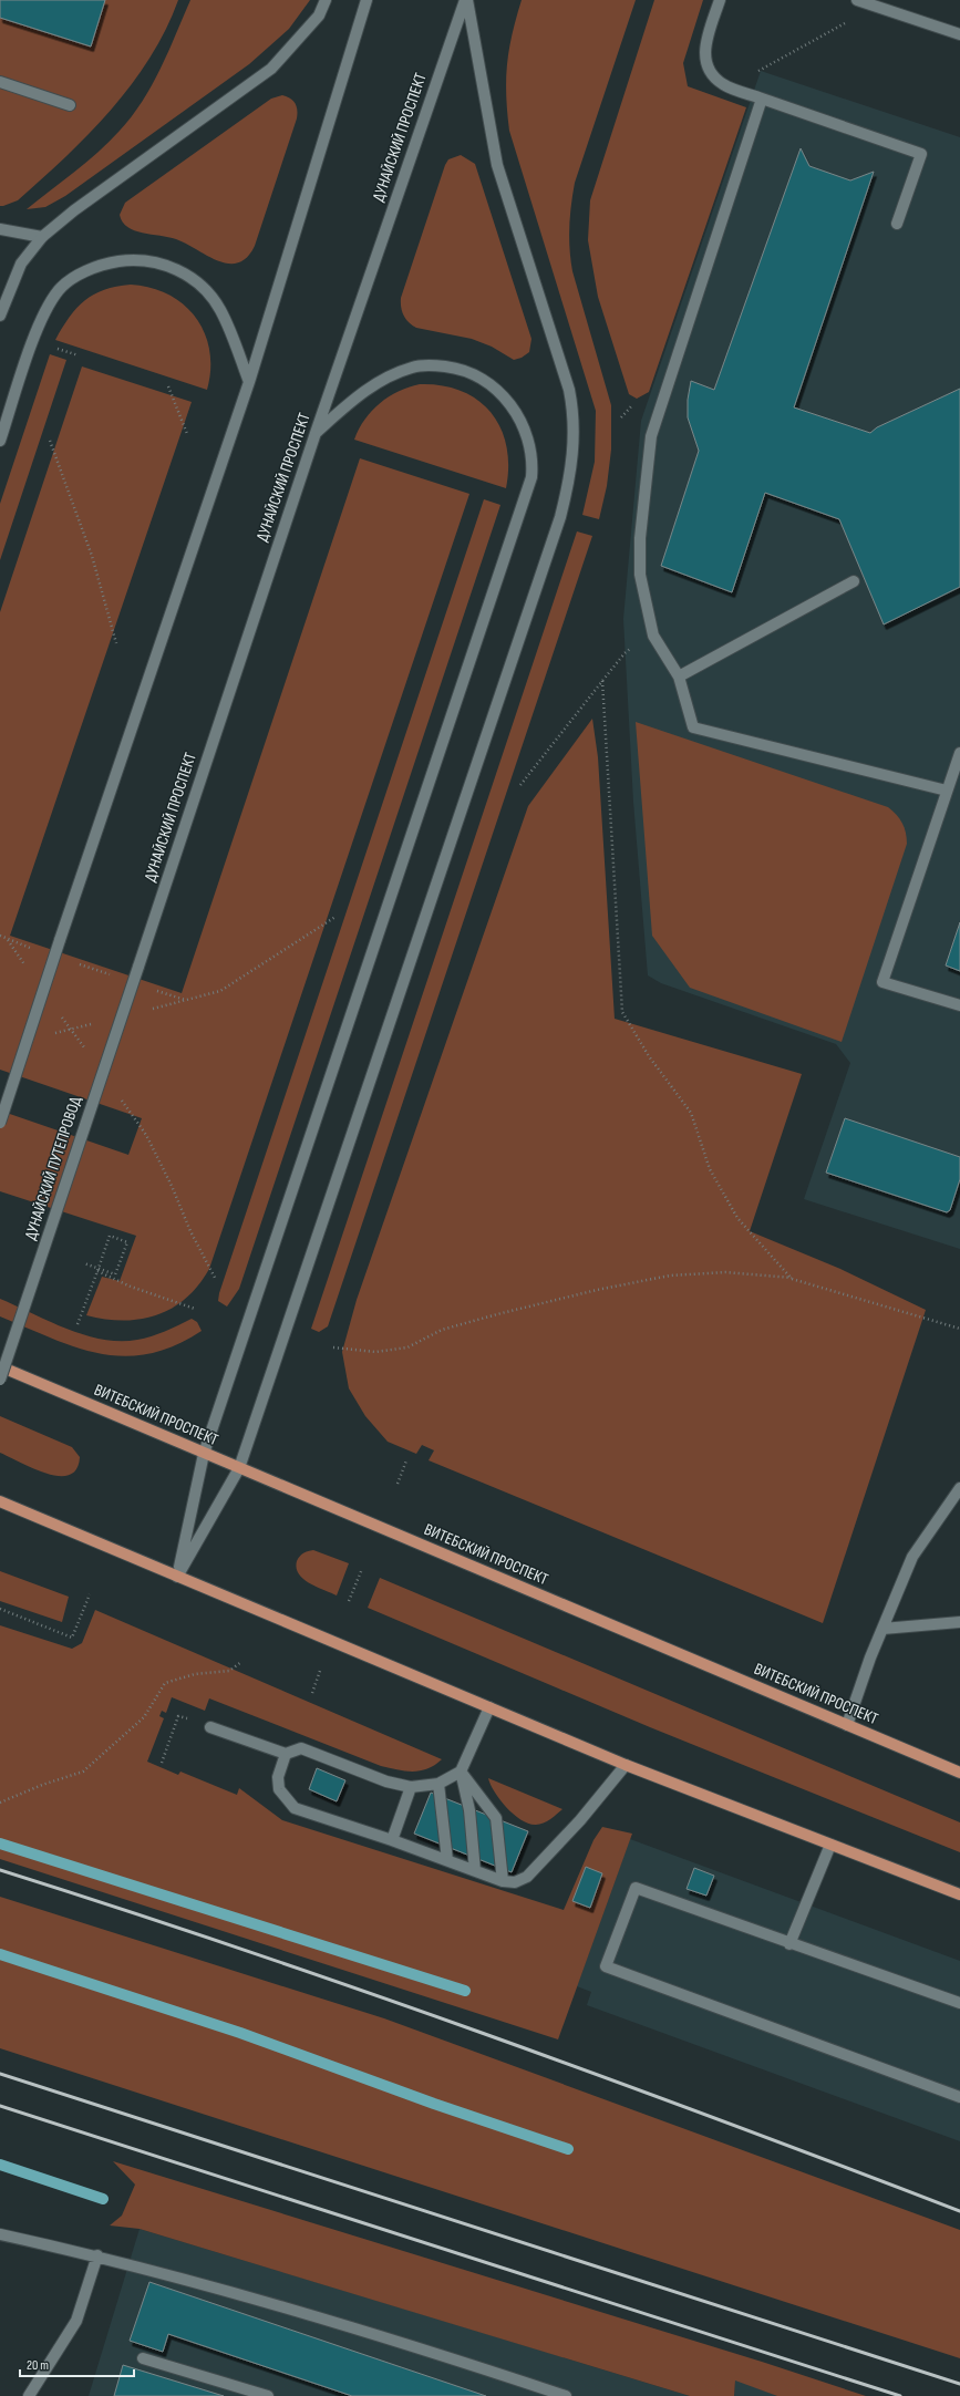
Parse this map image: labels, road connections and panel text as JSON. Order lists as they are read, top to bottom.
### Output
{
  "streets": {
    "main road": ["ДУНАЙСКИЙ ПРОСПЕКТ", "ДУНАЙСКИЙ ПУТЕПРОВОД", "ВИТЕБСКИЙ ПРОСПЕКТ"]
  },
  "crossings": [
    ["ДУНАЙСКИЙ ПРОСПЕКТ", "ДУНАЙСКИЙ ПУТЕПРОВОД"]
  ],
  "scale_bar": "20 m"
}
